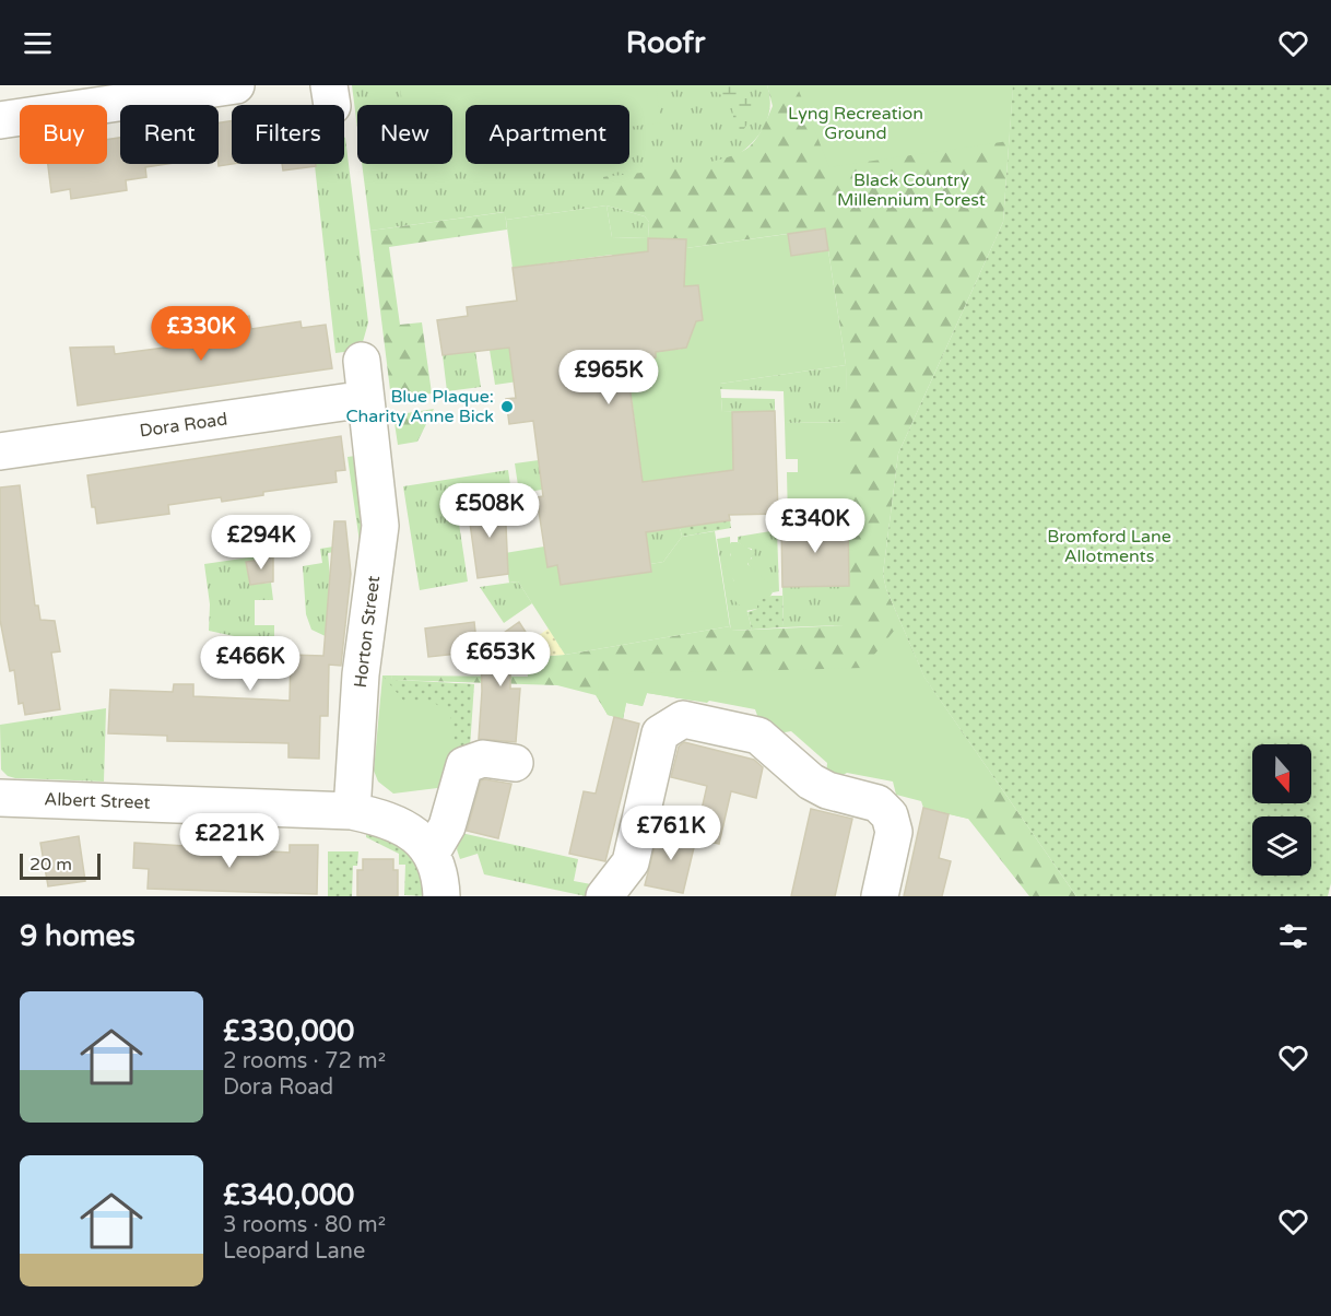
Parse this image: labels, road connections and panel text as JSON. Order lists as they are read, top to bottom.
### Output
{
  "streets": {
    "street": ["Dora Road", "Horton Street", "Albert Street"]
  },
  "crossings": [
    ["Dora Road", "Horton Street"],
    ["Horton Street", "Albert Street"]
  ],
  "parks": ["Lyng Recreation Ground", "Black Country Millennium Forest", "Bromford Lane Allotments"],
  "places": ["Blue Plaque: Charity Anne Bick"],
  "scale_bar": "20 m",
  "north": "bottom",
  "page": {
    "header": "Roofr",
    "chip": [
      "Buy",
      "Rent",
      "Filters",
      "New",
      "Apartment"
    ],
    "price": [
      "£330K",
      "£965K",
      "£508K",
      "£340K",
      "£294K",
      "£653K",
      "£466K",
      "£761K",
      "£221K"
    ],
    "scale": "20 m",
    "heading": "9 homes",
    "list": [
      {
        "name": "£330,000",
        "note": "2 rooms · 72 m² · Dora Road"
      },
      {
        "name": "£340,000",
        "note": "3 rooms · 80 m² · Leopard Lane"
      }
    ]
  }
}
